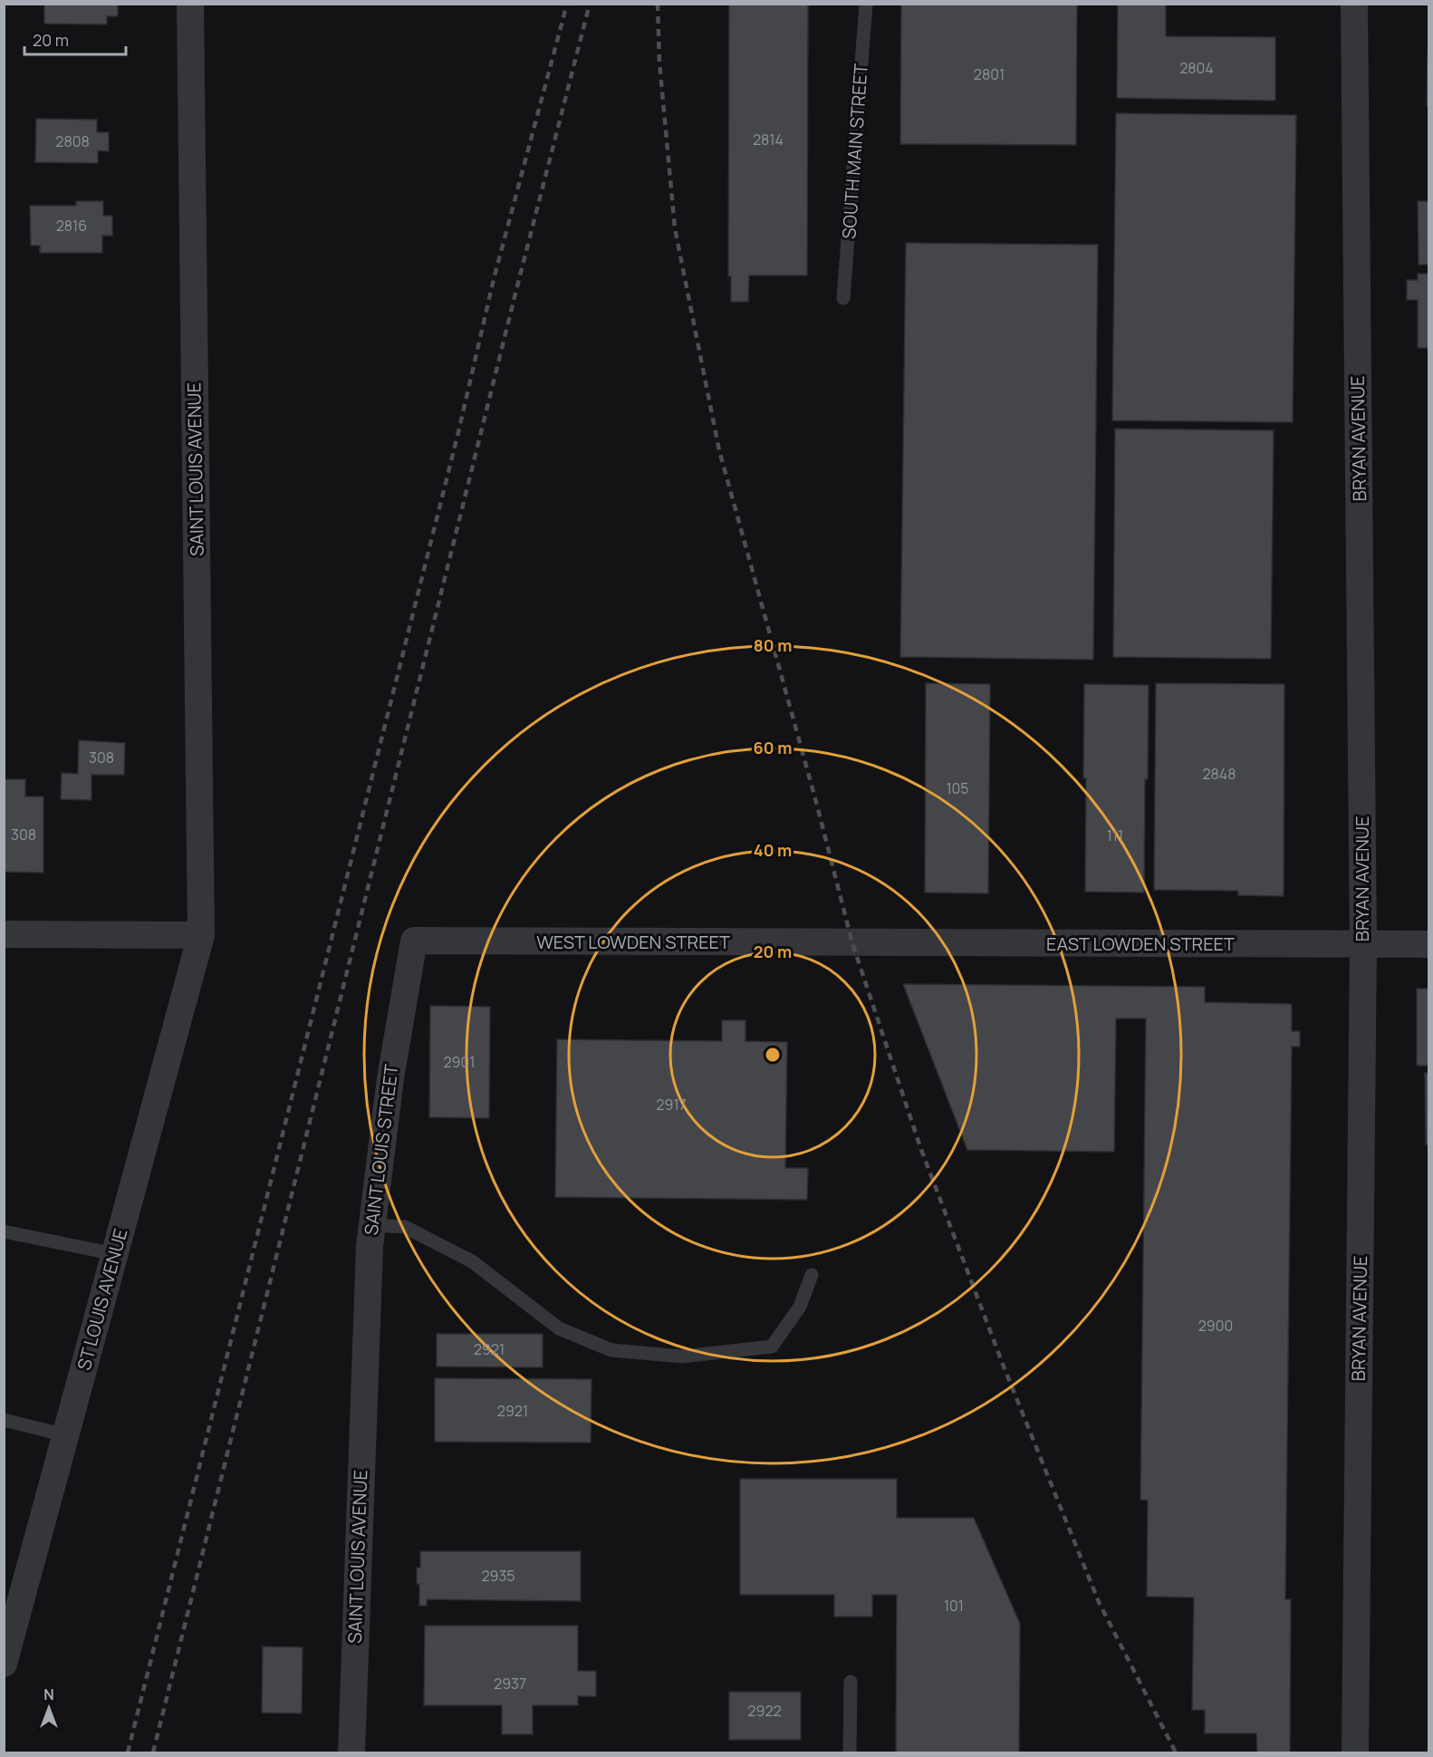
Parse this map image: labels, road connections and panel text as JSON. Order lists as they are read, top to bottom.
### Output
{
  "streets": {
    "street": [
      "BRYAN AVENUE",
      "SAINT LOUIS AVENUE",
      "WEST LOWDEN STREET",
      "EAST LOWDEN STREET",
      "SAINT LOUIS STREET",
      "ST LOUIS AVENUE"
    ],
    "lane": ["SOUTH MAIN STREET"]
  },
  "crossings": [
    ["BRYAN AVENUE", "EAST LOWDEN STREET"],
    ["SAINT LOUIS AVENUE", "SAINT LOUIS STREET"],
    ["SAINT LOUIS AVENUE", "ST LOUIS AVENUE"],
    ["WEST LOWDEN STREET", "EAST LOWDEN STREET"],
    ["WEST LOWDEN STREET", "SAINT LOUIS STREET"]
  ],
  "house_numbers": [
    "2804",
    "2801",
    "2814",
    "2808",
    "2816",
    "308",
    "2848",
    "105",
    "308",
    "111",
    "2901",
    "2917",
    "2900",
    "2921",
    "2921",
    "2935",
    "101",
    "2937",
    "2922"
  ],
  "scale_bar": "20 m",
  "north": "top",
  "rings": [
    "80 m",
    "60 m",
    "40 m",
    "20 m"
  ]
}
